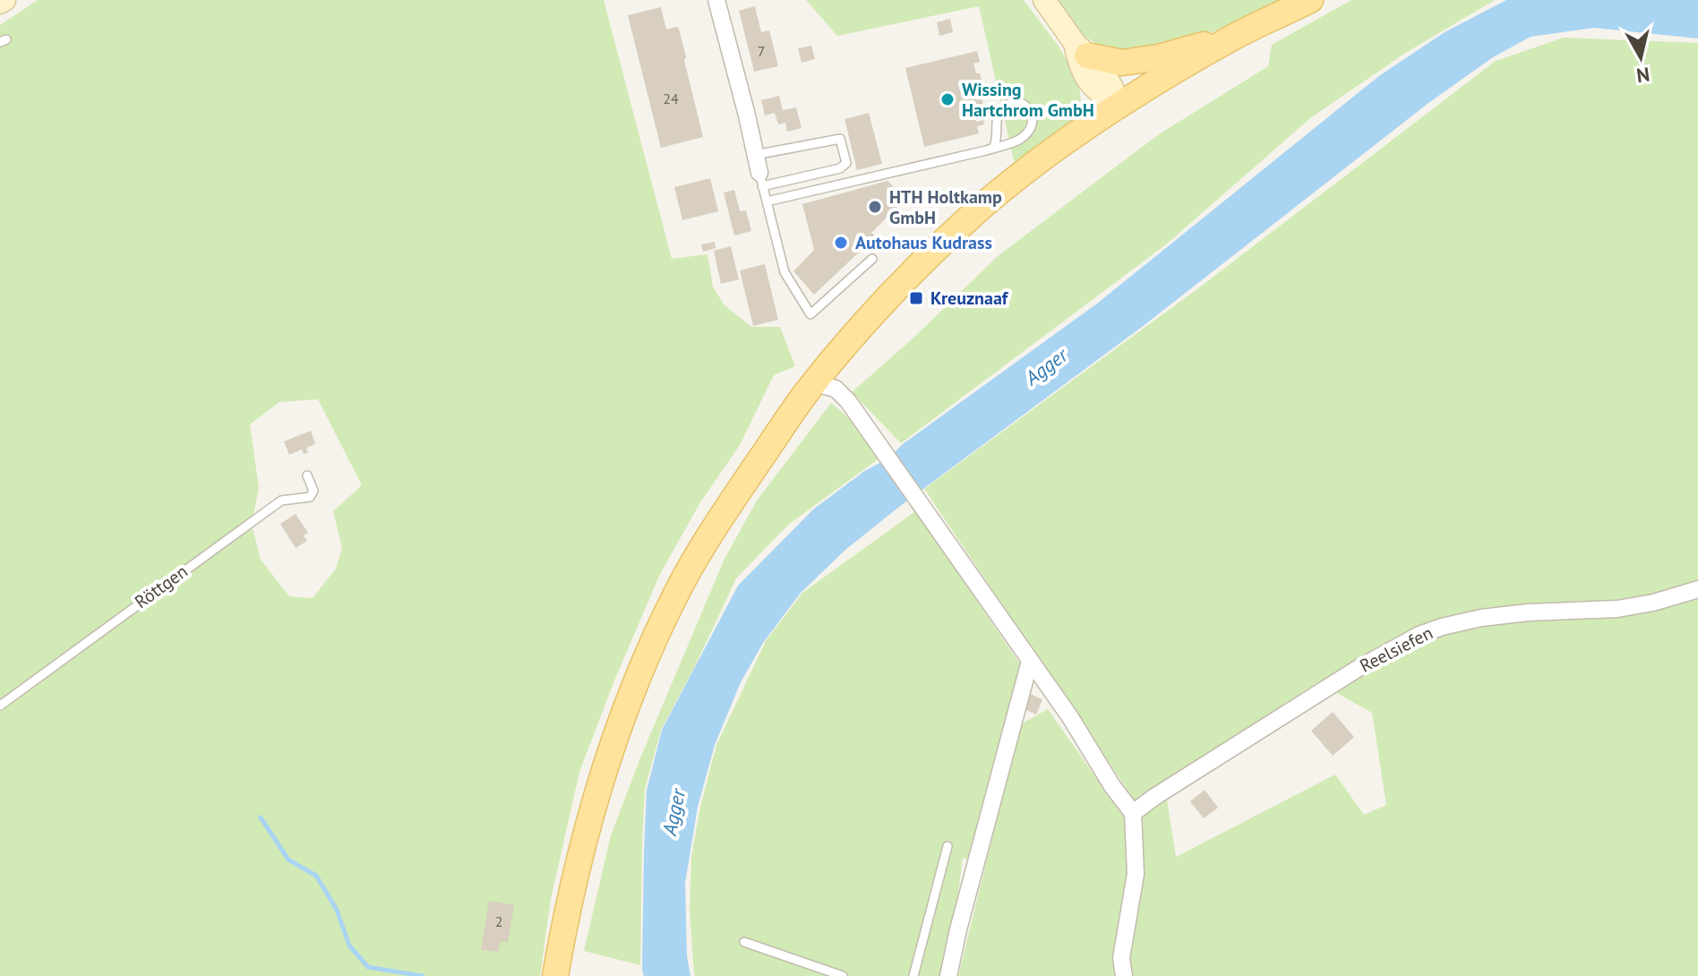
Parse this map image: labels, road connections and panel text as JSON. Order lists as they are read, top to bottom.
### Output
{
  "streets": {
    "street": ["Reelsiefen"],
    "lane": ["Röttgen"]
  },
  "water": ["Agger"],
  "places": {
    "other": ["Wissing Hartchrom GmbH", "HTH Holtkamp GmbH", "Autohaus Kudrass"],
    "transit": ["Kreuznaaf"]
  },
  "house_numbers": ["7", "24", "2"],
  "north": "bottom"
}
